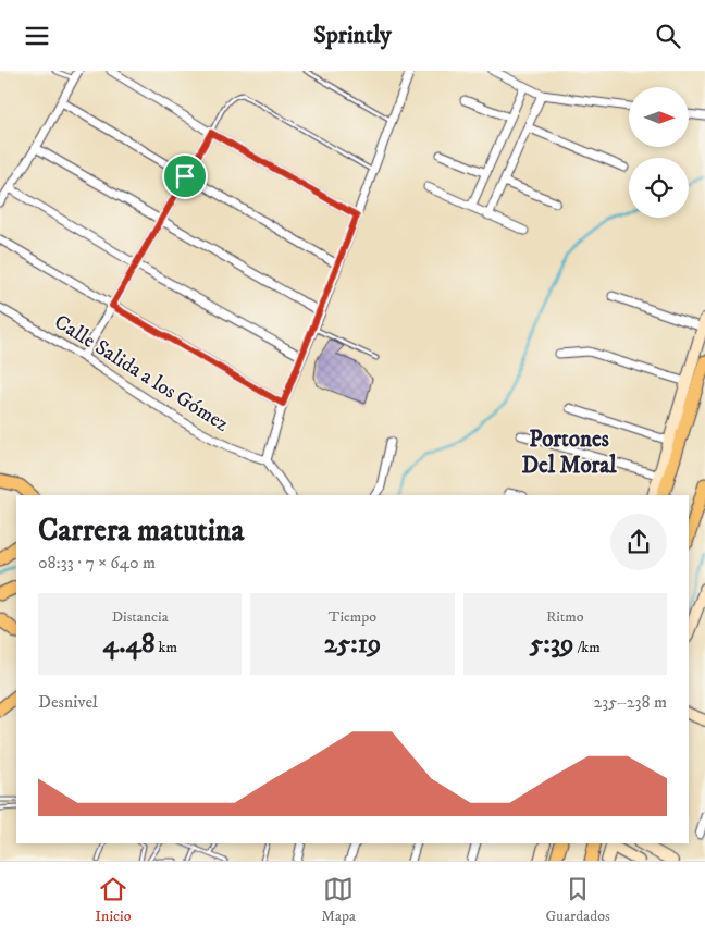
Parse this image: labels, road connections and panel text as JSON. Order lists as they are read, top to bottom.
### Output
{
  "streets": {
    "street": ["Calle Salida a los Gómez"]
  },
  "districts": ["Portones Del Moral"],
  "north": "right",
  "page": {
    "header": "Sprintly",
    "heading": ["Carrera matutina", "08:33 · 7 × 640 m"],
    "stats": [
      ["Distancia", "4.48 km"],
      ["Tiempo", "25:19"],
      ["Ritmo", "5:39 /km"]
    ],
    "chart": ["Desnivel", "235–238 m"],
    "tabs": ["Inicio", "Mapa", "Guardados"]
  }
}
